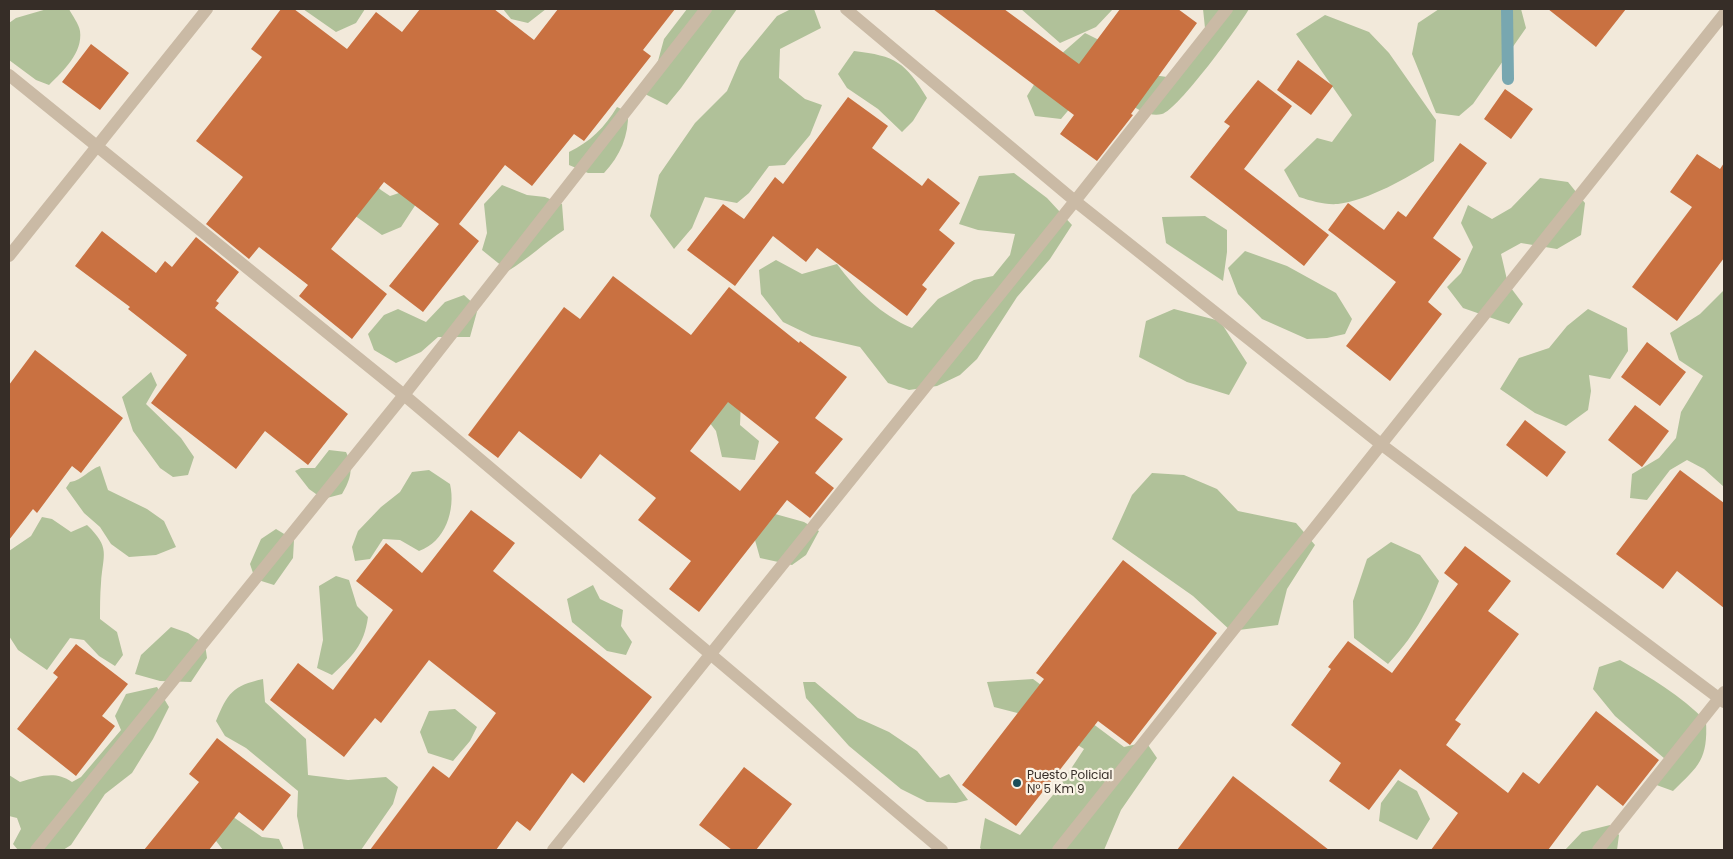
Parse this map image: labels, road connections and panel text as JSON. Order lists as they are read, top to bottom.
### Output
{
  "places": ["Puesto Policial N° 5 Km 9"]
}
